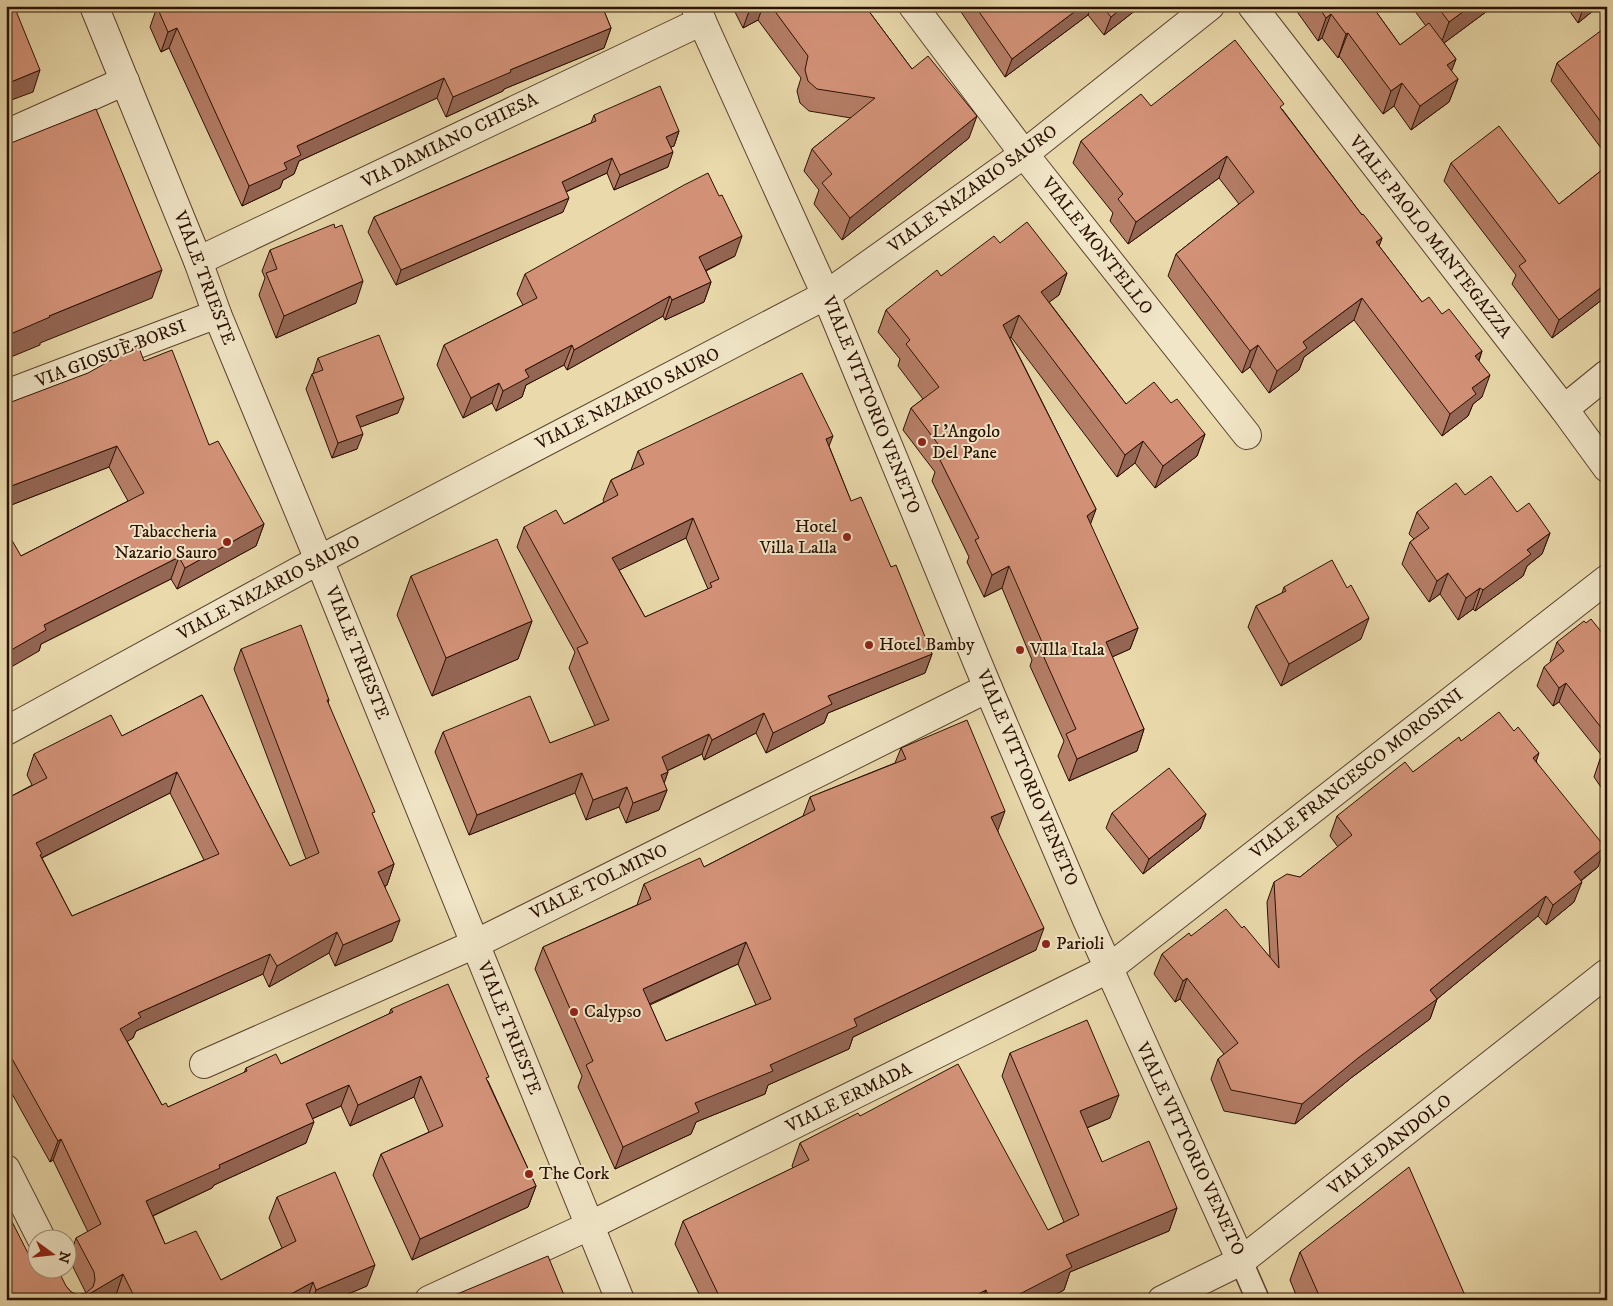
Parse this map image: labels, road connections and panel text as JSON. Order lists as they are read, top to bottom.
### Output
{
  "streets": {
    "street": [
      "VIA DAMIANO CHIESA",
      "VIALE NAZARIO SAURO",
      "VIALE PAOLO MANTEGAZZA",
      "VIALE MONTELLO",
      "VIALE TRIESTE",
      "VIA GIOSUÈ BORSI",
      "VIALE VITTORIO VENETO",
      "VIALE FRANCESCO MOROSINI",
      "VIALE TOLMINO",
      "VIALE ERMADA",
      "VIALE DANDOLO"
    ]
  },
  "crossings": [
    ["VIA DAMIANO CHIESA", "VIALE TRIESTE"],
    ["VIA DAMIANO CHIESA", "VIALE VITTORIO VENETO"],
    ["VIALE NAZARIO SAURO", "VIALE MONTELLO"],
    ["VIALE NAZARIO SAURO", "VIALE TRIESTE"],
    ["VIALE NAZARIO SAURO", "VIALE VITTORIO VENETO"],
    ["VIALE TRIESTE", "VIA GIOSUÈ BORSI"],
    ["VIALE TRIESTE", "VIALE TOLMINO"],
    ["VIALE TRIESTE", "VIALE ERMADA"],
    ["VIALE VITTORIO VENETO", "VIALE FRANCESCO MOROSINI"],
    ["VIALE VITTORIO VENETO", "VIALE TOLMINO"],
    ["VIALE VITTORIO VENETO", "VIALE ERMADA"],
    ["VIALE VITTORIO VENETO", "VIALE DANDOLO"],
    ["VIALE FRANCESCO MOROSINI", "VIALE ERMADA"]
  ],
  "places": [
    "L'Angolo Del Pane",
    "Hotel Villa Lalla",
    "Tabaccheria Nazario Sauro",
    "Hotel Bamby",
    "VIlla Itala",
    "Parioli",
    "Calypso",
    "The Cork"
  ],
  "north": "right"
}
